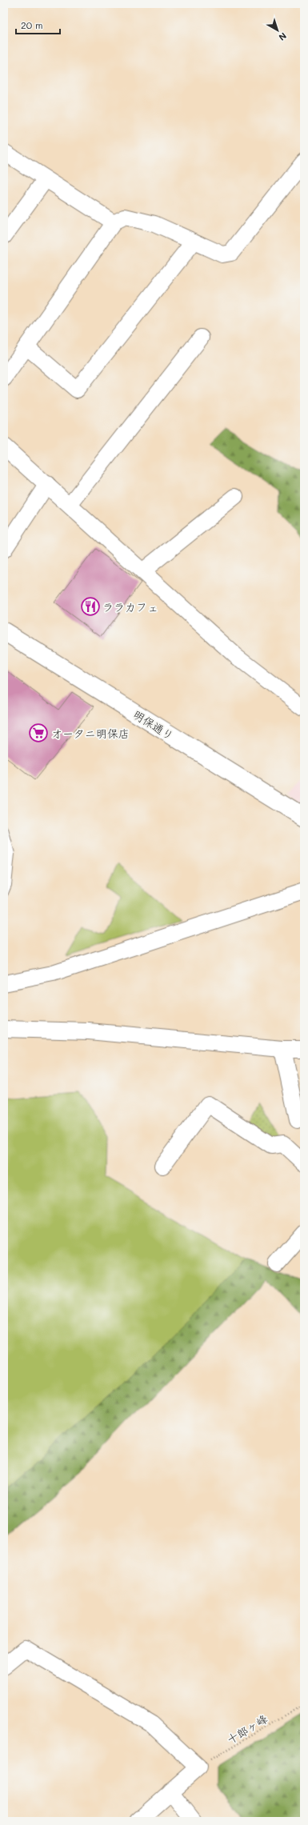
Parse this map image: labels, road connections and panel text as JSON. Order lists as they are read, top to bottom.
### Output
{
  "streets": {
    "street": ["明保通り"],
    "path": ["十郎ヶ峰"]
  },
  "places": {
    "restaurant": ["ララカフェ"],
    "supermarket": ["オータニ明保店"]
  },
  "scale_bar": "20 m",
  "north": "bottom right"
}
